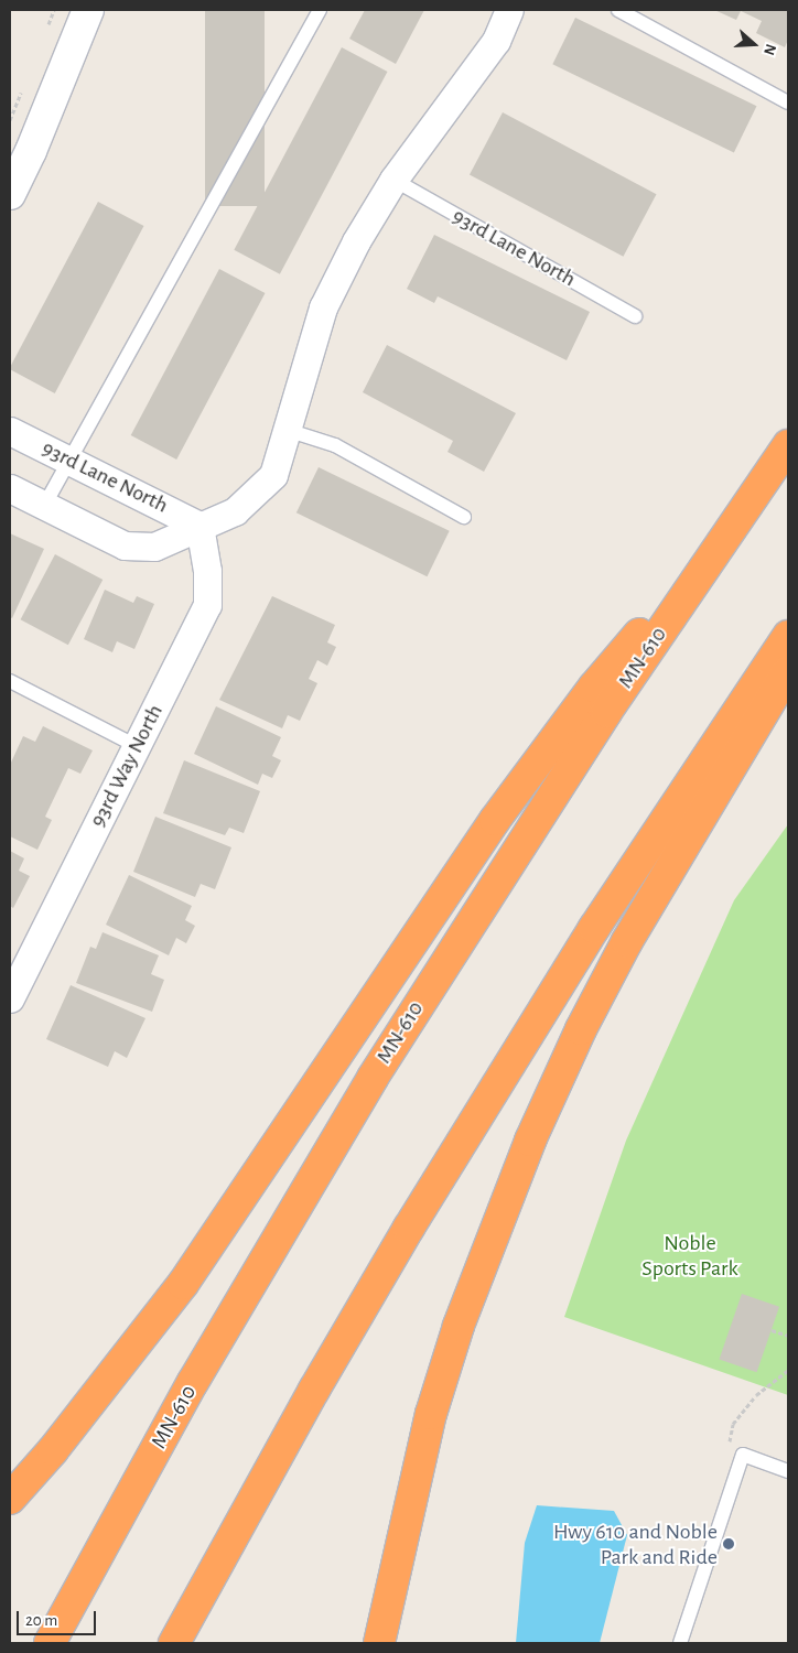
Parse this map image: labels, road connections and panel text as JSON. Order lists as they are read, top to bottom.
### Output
{
  "streets": {
    "highway": ["MN-610"],
    "street": ["93rd Lane North", "93rd Way North"]
  },
  "crossings": [
    ["93rd Lane North", "93rd Way North"]
  ],
  "parks": ["Noble Sports Park"],
  "places": ["Hwy 610 and Noble Park and Ride"],
  "scale_bar": "20 m",
  "north": "right"
}
